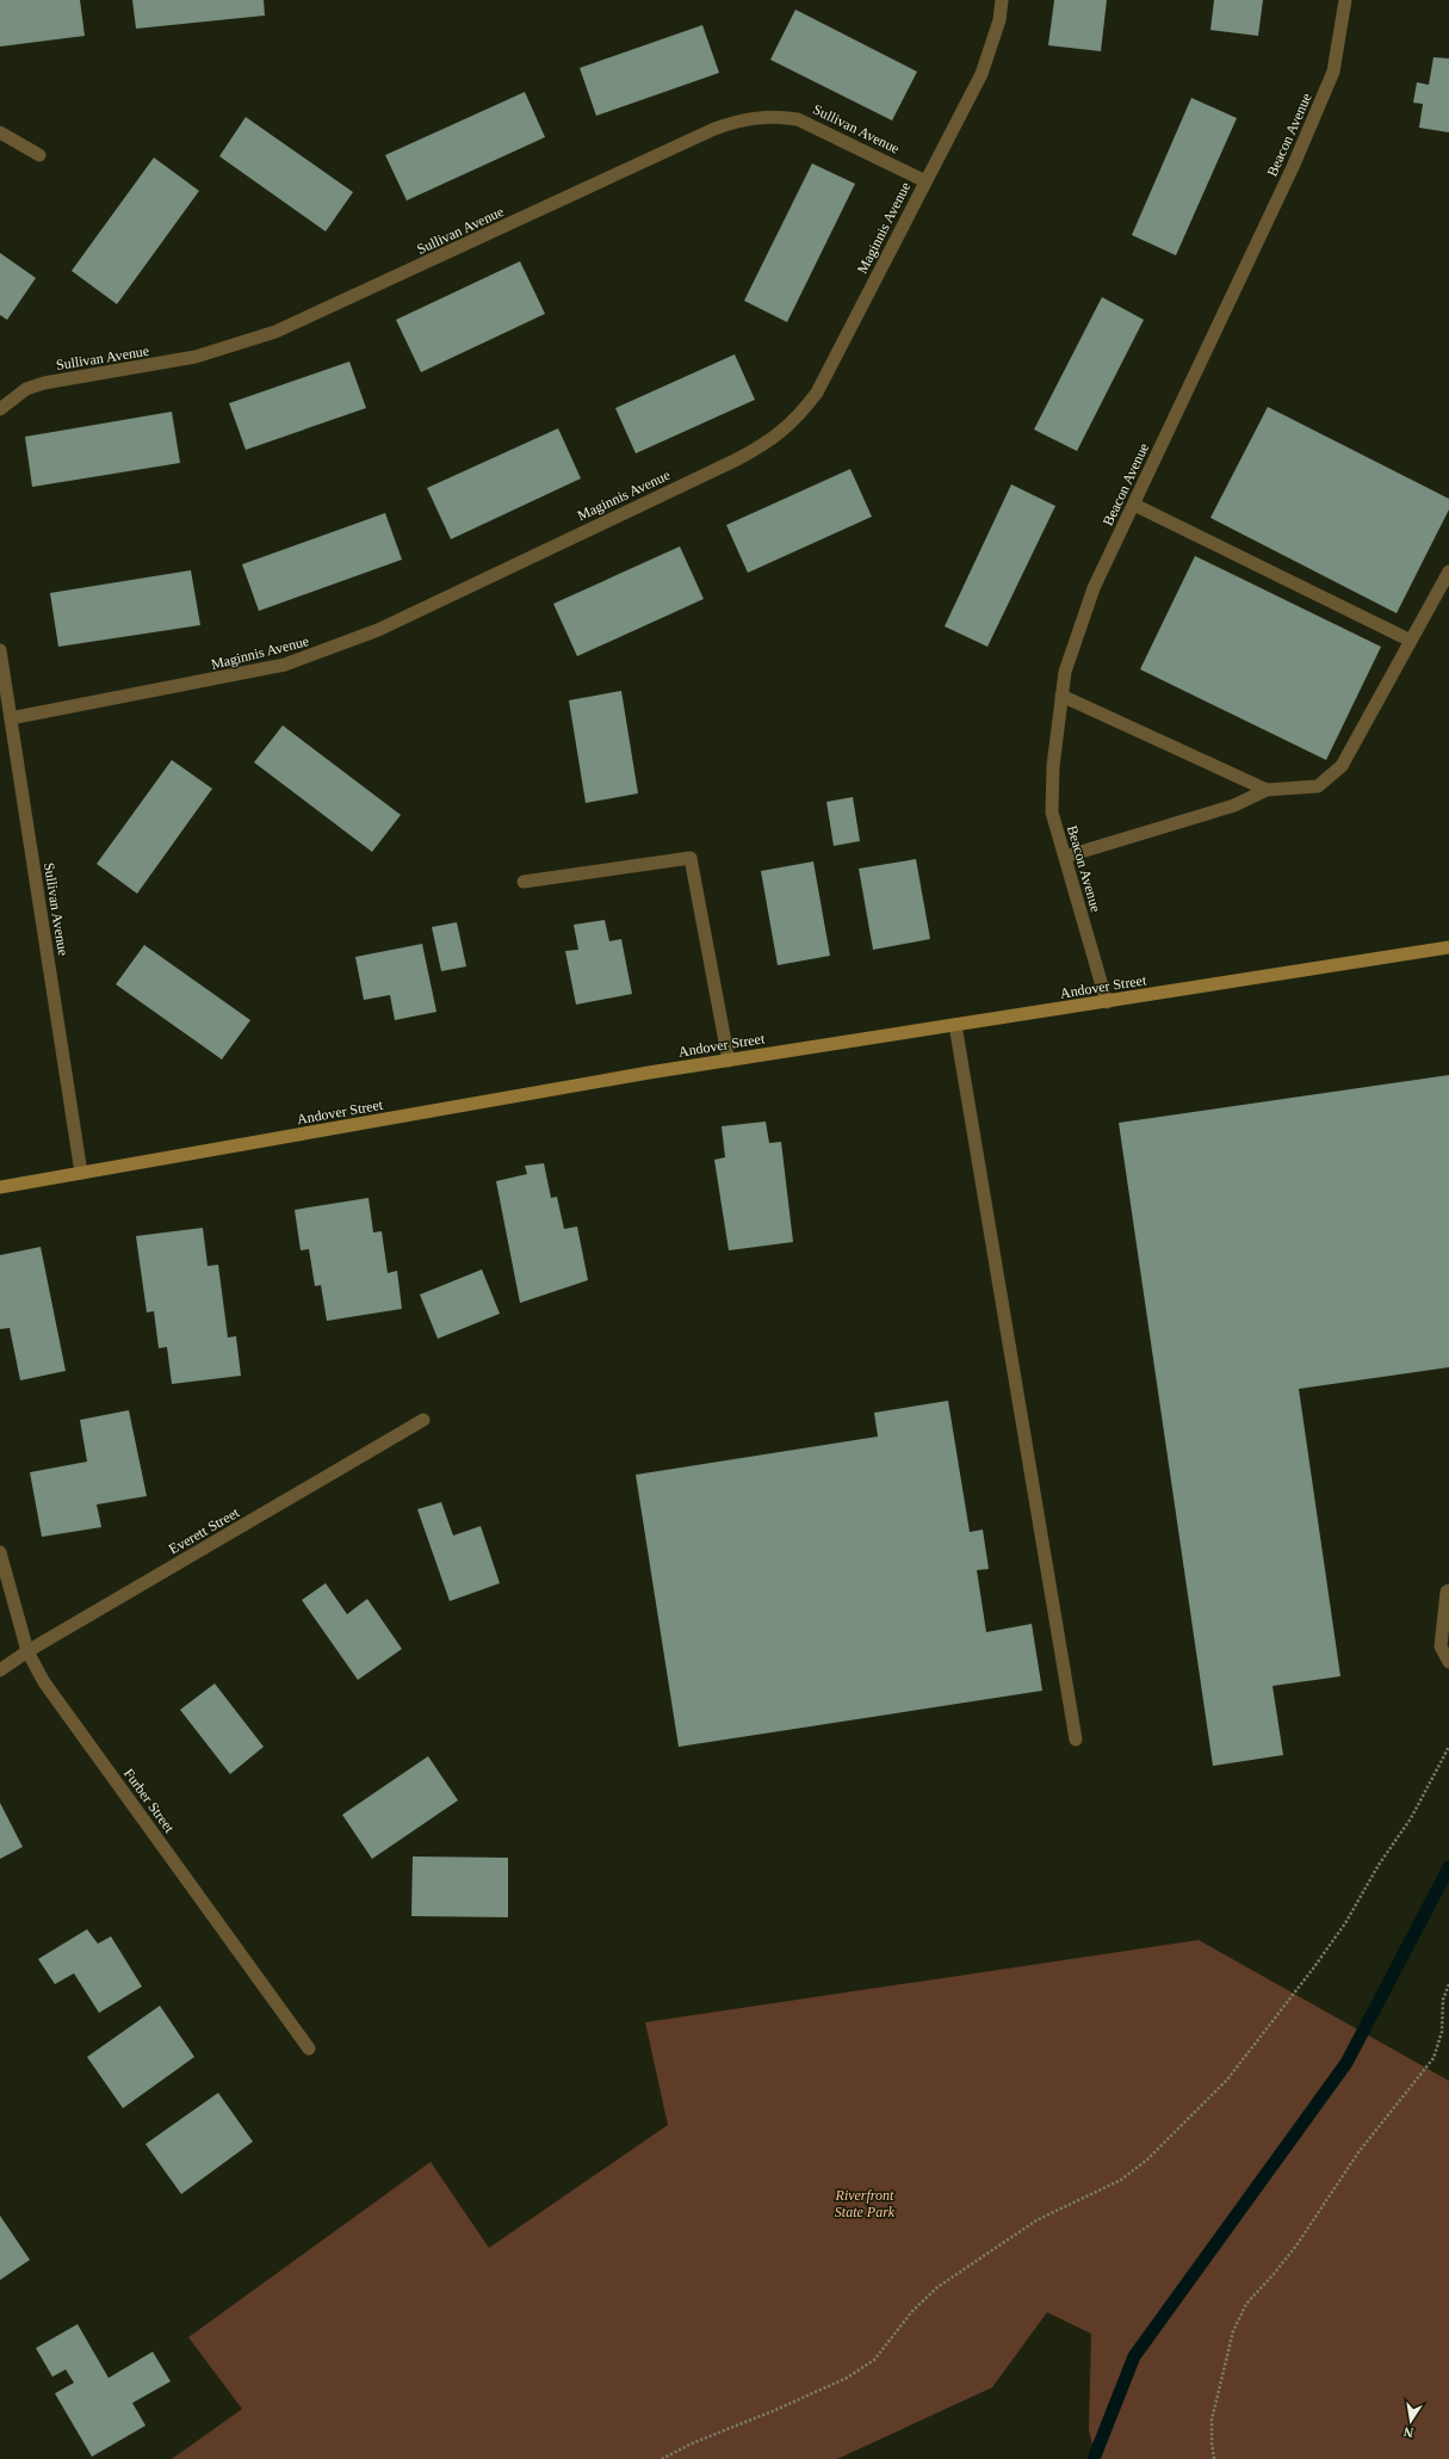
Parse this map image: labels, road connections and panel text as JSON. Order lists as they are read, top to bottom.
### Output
{
  "streets": {
    "main road": ["Andover Street"],
    "street": [
      "Sullivan Avenue",
      "Beacon Avenue",
      "Maginnis Avenue",
      "Everett Street",
      "Furber Street"
    ]
  },
  "crossings": [
    ["Sullivan Avenue", "Maginnis Avenue"],
    ["Sullivan Avenue", "Andover Street"],
    ["Beacon Avenue", "Andover Street"],
    ["Everett Street", "Furber Street"]
  ],
  "parks": ["Riverfront State Park"],
  "north": "bottom"
}
